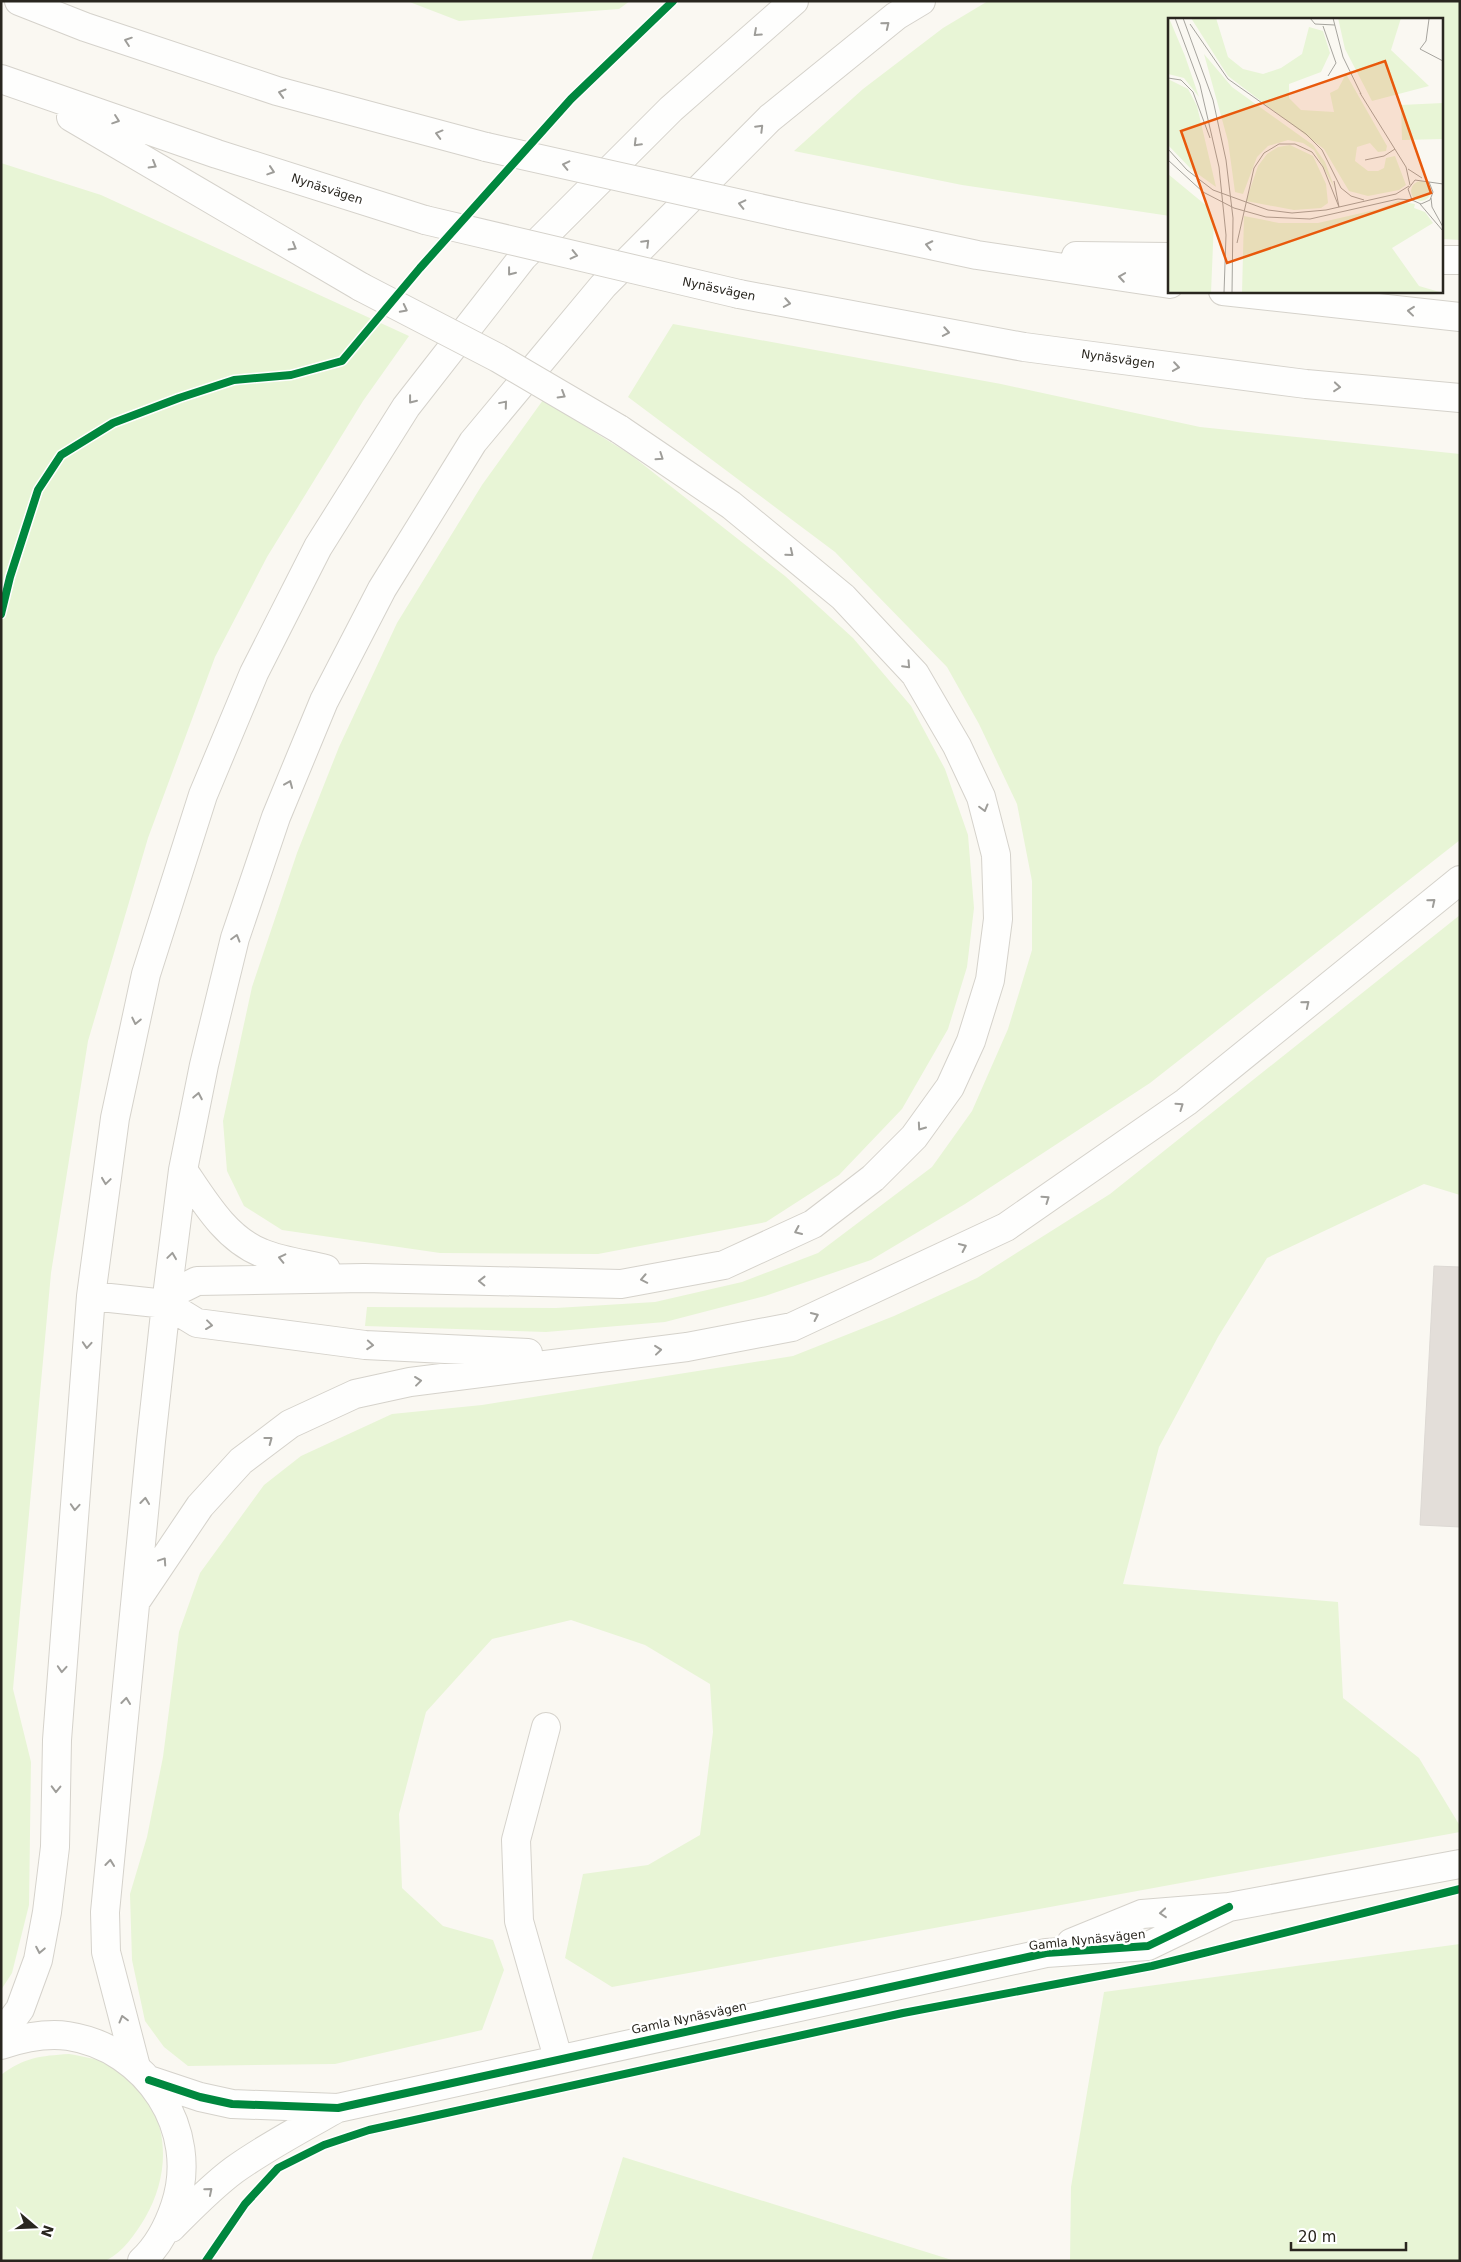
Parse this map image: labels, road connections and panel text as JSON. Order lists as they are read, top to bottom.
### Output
{
  "streets": {
    "main road": ["Nynäsvägen", "Gamla Nynäsvägen"]
  },
  "scale_bar": "20 m",
  "north": "right"
}
